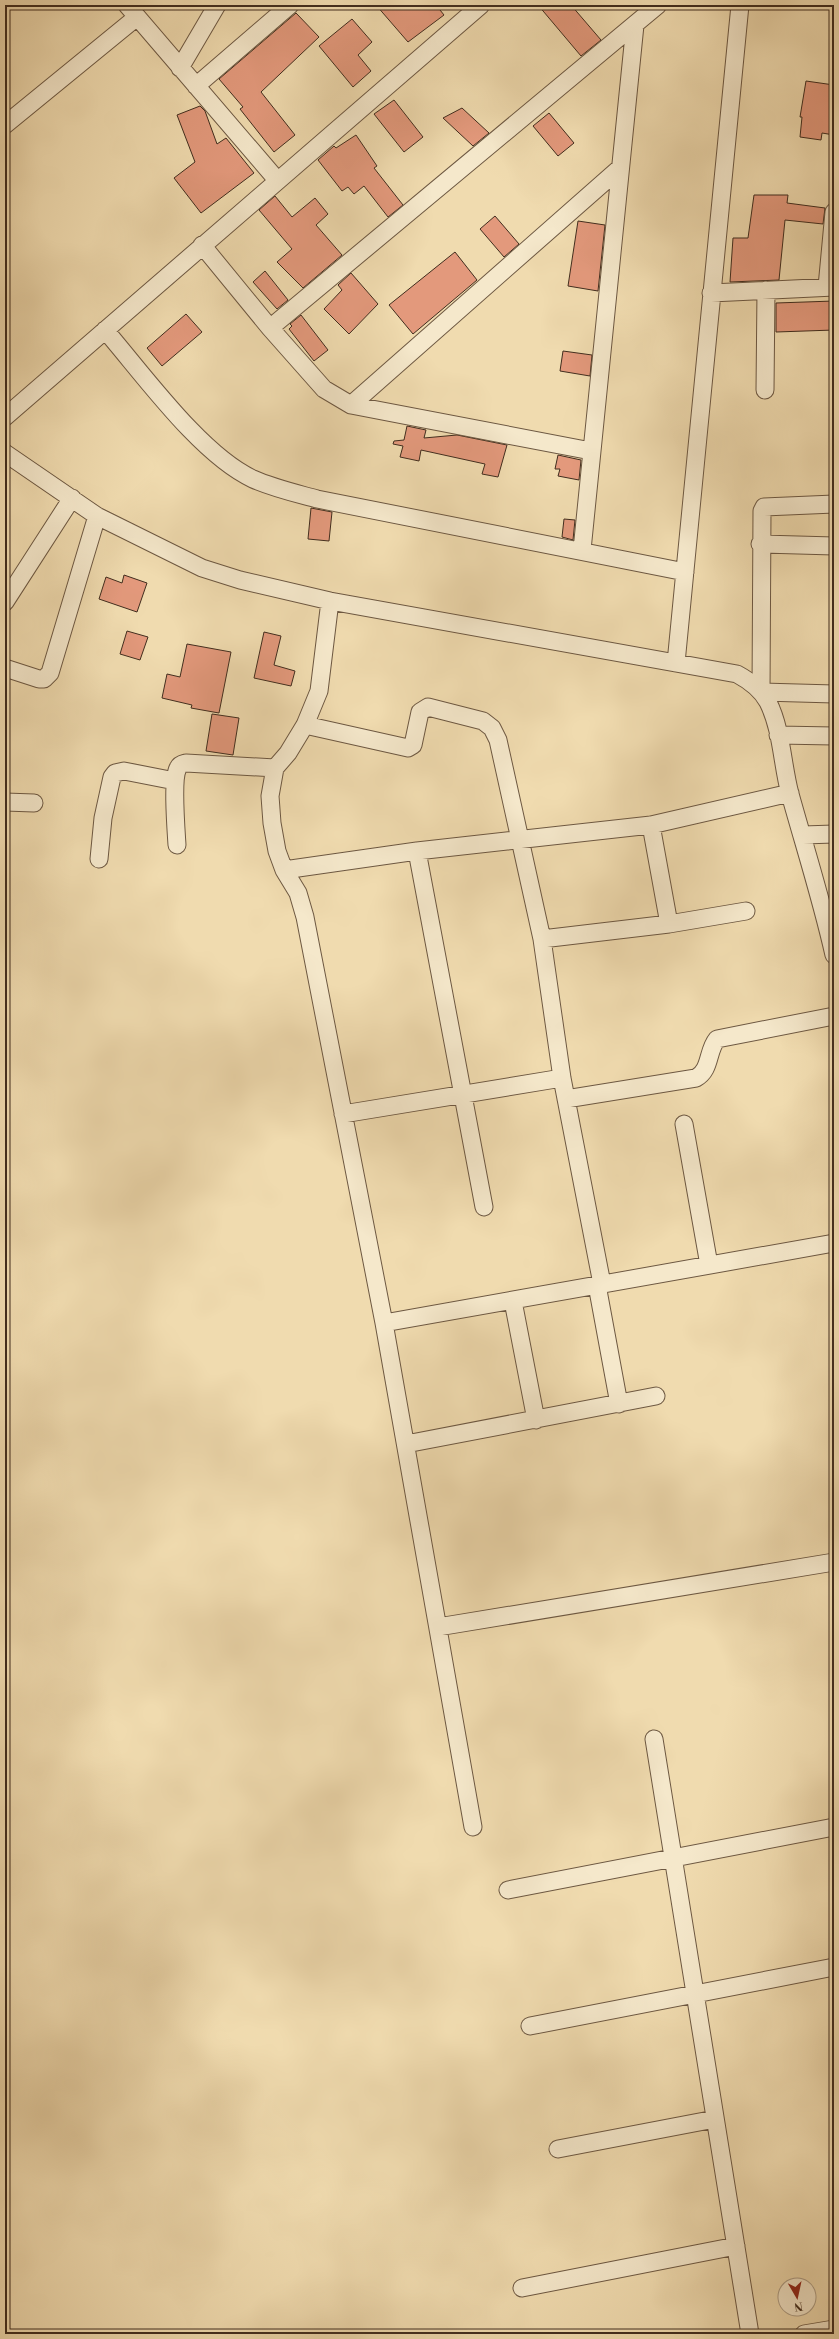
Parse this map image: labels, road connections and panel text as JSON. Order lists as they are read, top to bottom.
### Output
{
  "north": "bottom"
}
